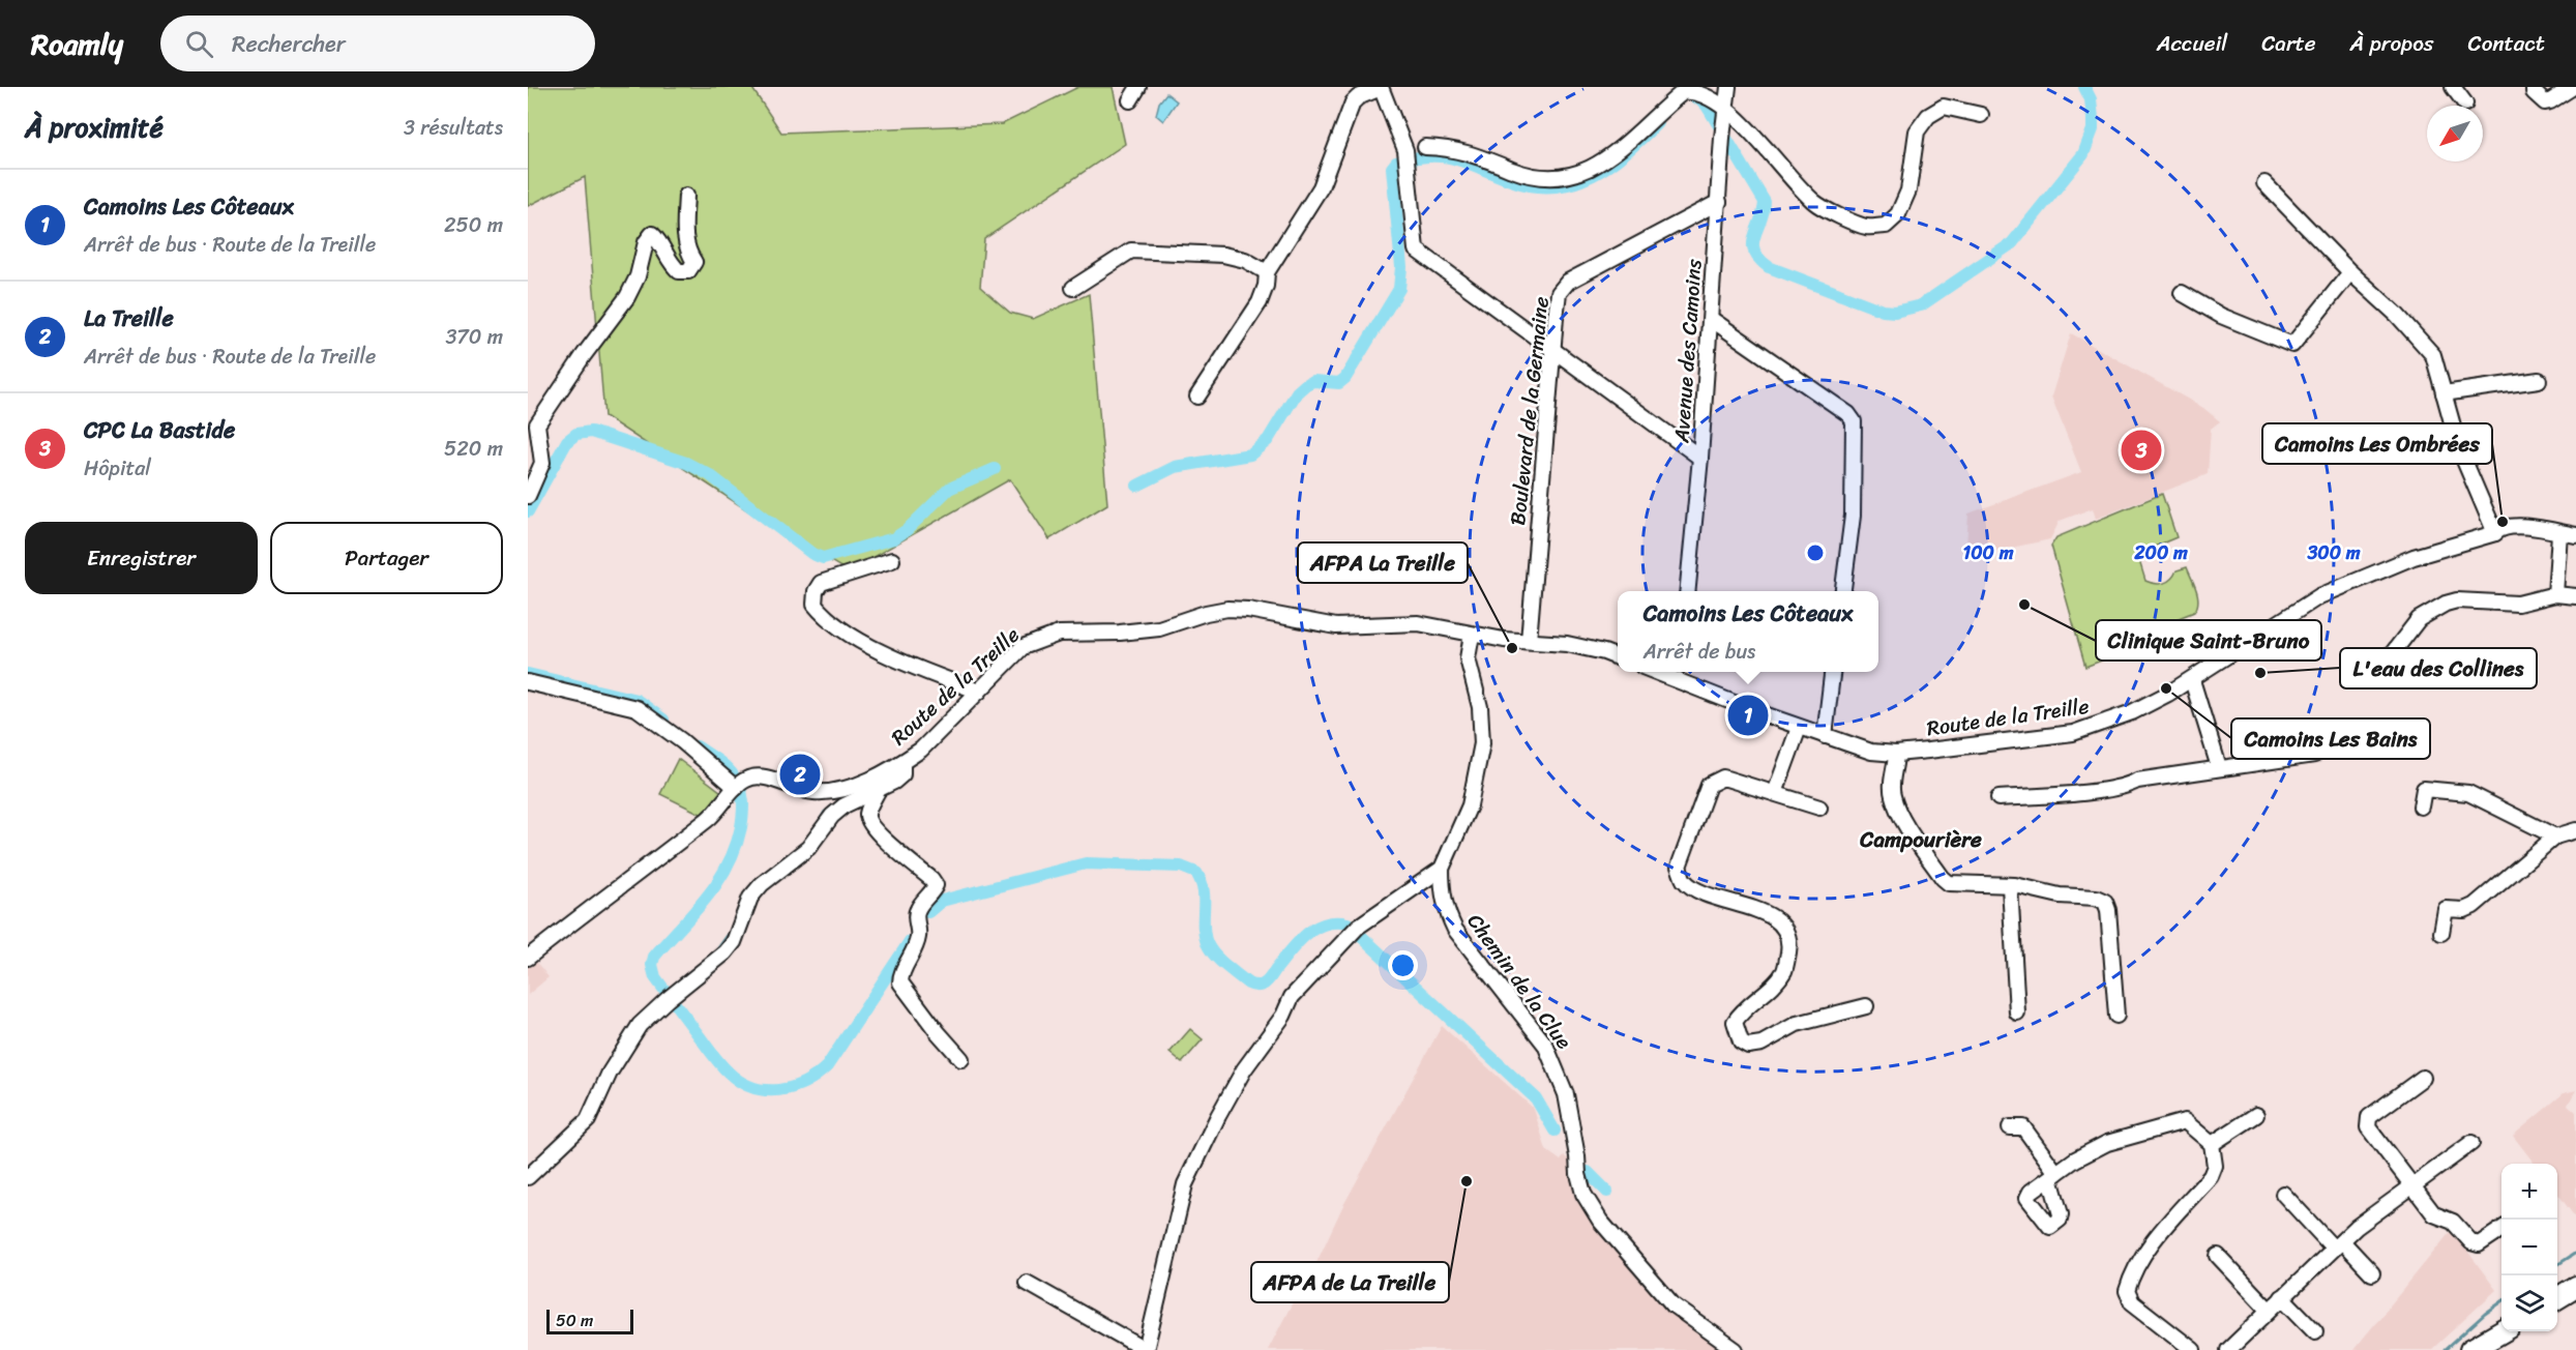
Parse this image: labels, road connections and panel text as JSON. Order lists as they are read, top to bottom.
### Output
{
  "streets": {
    "street": [
      "Avenue des Camoins",
      "Boulevard de la Germaine",
      "Route de la Treille",
      "Chemin de la Clue"
    ]
  },
  "crossings": [
    ["Avenue des Camoins", "Boulevard de la Germaine"],
    ["Boulevard de la Germaine", "Route de la Treille"]
  ],
  "districts": ["Campourière"],
  "places": [
    "Camoins Les Ombrées",
    "Clinique Saint-Bruno",
    "AFPA La Treille",
    "L'eau des Collines",
    "Camoins Les Bains",
    "AFPA de La Treille"
  ],
  "scale_bar": "50 m",
  "north": "bottom left",
  "page": {
    "header": "Roamly",
    "search": "Rechercher",
    "nav": [
      "Accueil",
      "Carte",
      "À propos",
      "Contact"
    ],
    "heading": ["À proximité", "3 résultats"],
    "list": [
      {
        "mark": "1",
        "name": "Camoins Les Côteaux",
        "note": "Arrêt de bus · Route de la Treille",
        "value": "250 m"
      },
      {
        "mark": "2",
        "name": "La Treille",
        "note": "Arrêt de bus · Route de la Treille",
        "value": "370 m"
      },
      {
        "mark": "3",
        "name": "CPC La Bastide",
        "note": "Hôpital",
        "value": "520 m"
      }
    ],
    "pins": ["3", "1", "2"],
    "buttons": ["Enregistrer", "Partager"],
    "popup": ["Camoins Les Côteaux", "Arrêt de bus"],
    "map_buttons": ["+", "−"],
    "scale": "50 m"
  },
  "rings": ["100 m", "200 m", "300 m"]
}
